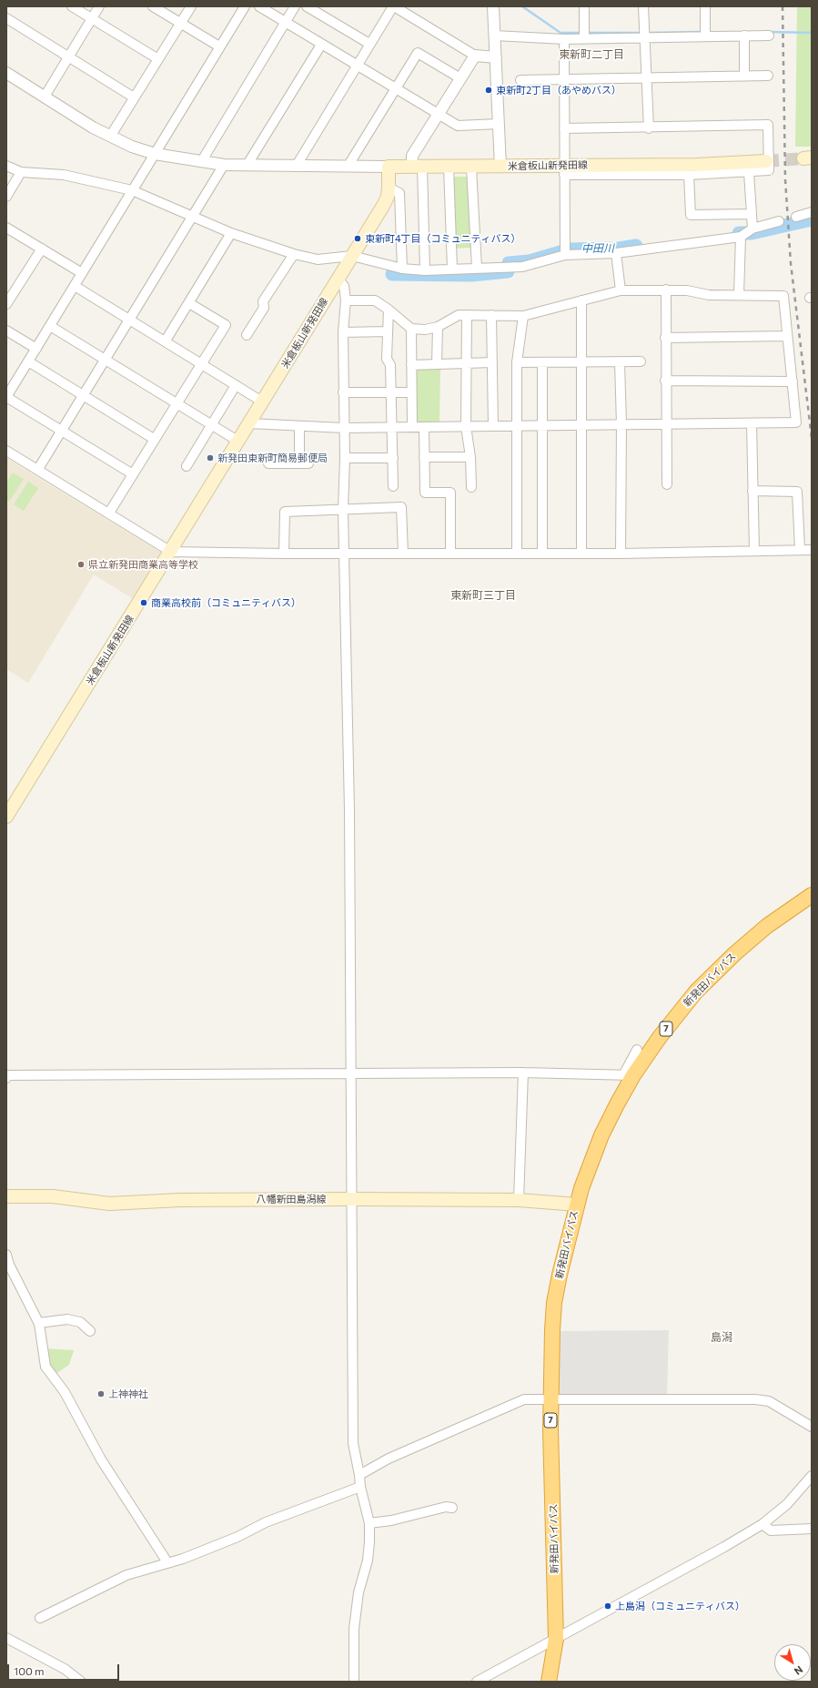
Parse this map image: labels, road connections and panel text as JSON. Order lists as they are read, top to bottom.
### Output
{
  "streets": {
    "highway": ["新発田バイパス", "7"],
    "main road": ["米倉板山新発田線", "八幡新田島潟線"]
  },
  "crossings": [
    ["新発田バイパス", "八幡新田島潟線"]
  ],
  "districts": ["東新町二丁目", "東新町三丁目", "島潟"],
  "water": ["中田川"],
  "places": [
    "東新町2丁目（あやめバス）",
    "東新町4丁目（コミュニティバス）",
    "新発田東新町簡易郵便局",
    "県立新発田商業高等学校",
    "商業高校前（コミュニティバス）",
    "上神神社",
    "上島潟（コミュニティバス）"
  ],
  "scale_bar": "100 m",
  "north": "bottom right"
}
